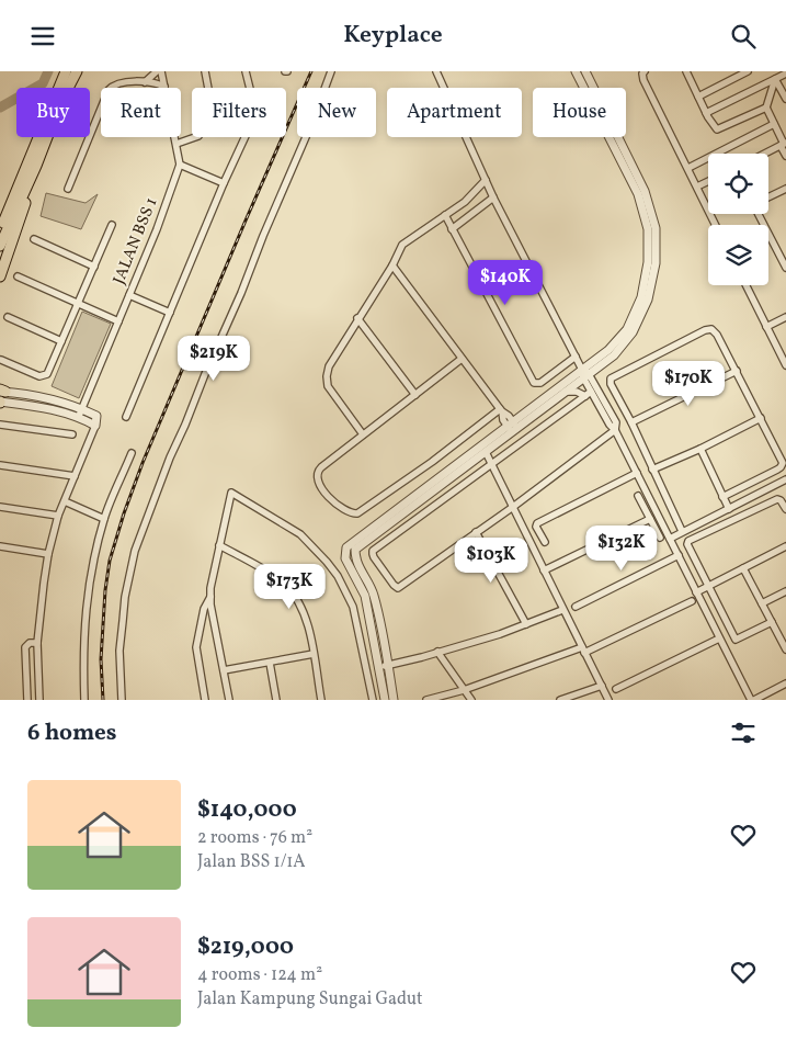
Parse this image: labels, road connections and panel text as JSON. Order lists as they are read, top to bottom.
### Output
{
  "streets": {
    "street": ["JALAN BSS 1"]
  },
  "page": {
    "header": "Keyplace",
    "chip": [
      "Buy",
      "Rent",
      "Filters",
      "New",
      "Apartment",
      "House"
    ],
    "price": [
      "$140K",
      "$219K",
      "$170K",
      "$132K",
      "$103K",
      "$173K"
    ],
    "heading": "6 homes",
    "list": [
      {
        "name": "$140,000",
        "note": "2 rooms · 76 m² · Jalan BSS 1/1A"
      },
      {
        "name": "$219,000",
        "note": "4 rooms · 124 m² · Jalan Kampung Sungai Gadut"
      }
    ]
  }
}
